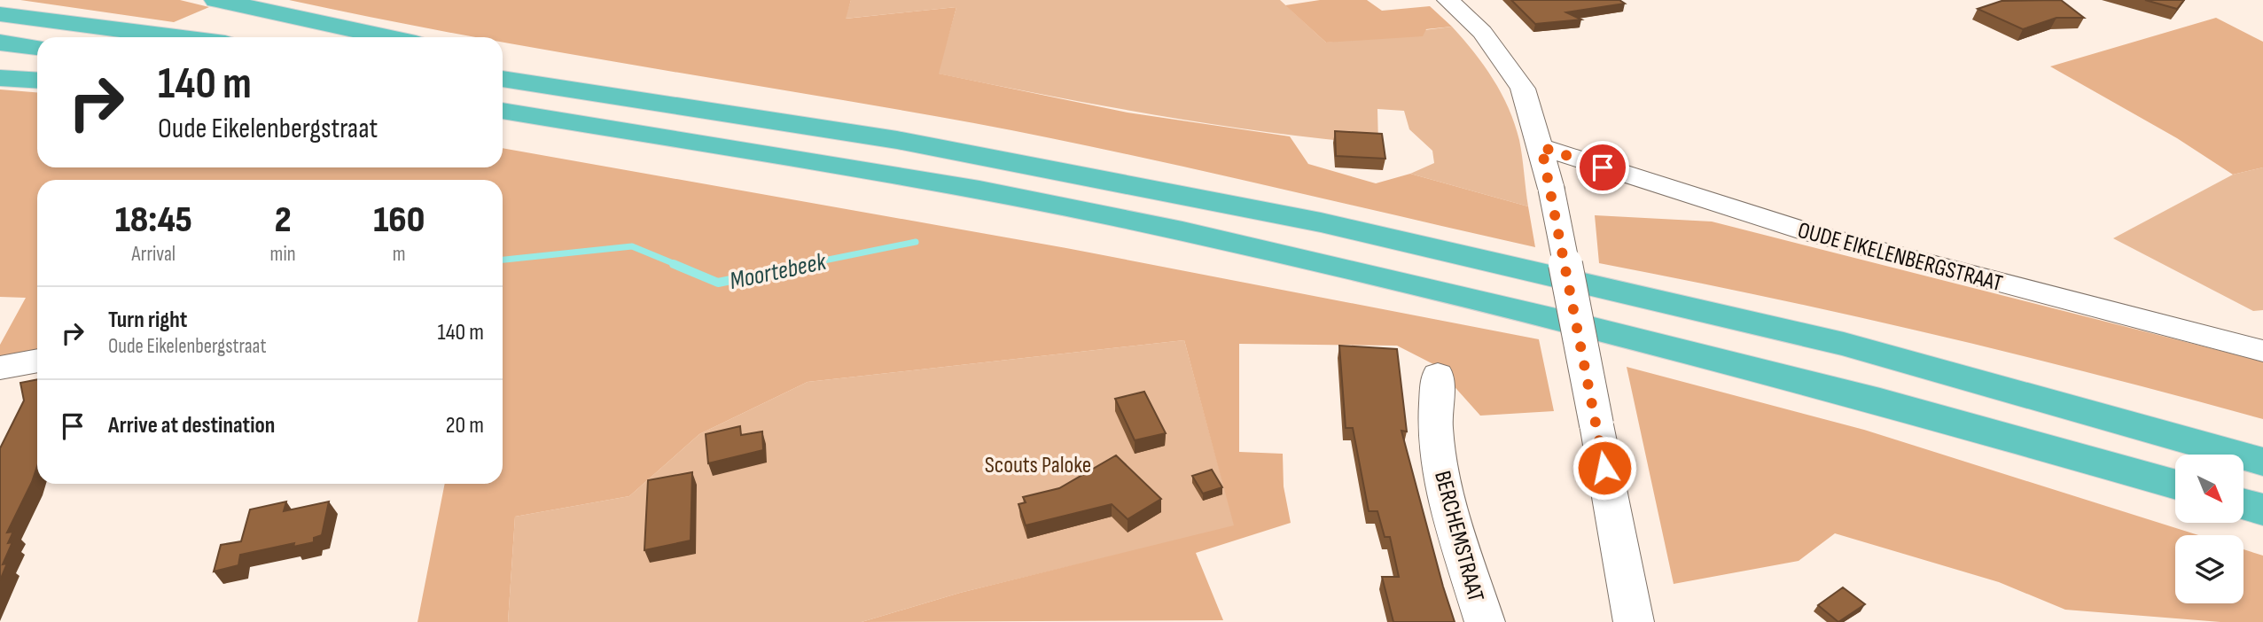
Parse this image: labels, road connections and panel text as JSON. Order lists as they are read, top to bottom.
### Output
{
  "streets": {
    "street": ["OUDE EIKELENBERGSTRAAT", "BERCHEMSTRAAT"]
  },
  "water": ["Moortebeek"],
  "parks": ["Scouts Paloke"],
  "north": "bottom right",
  "page": {
    "turn": ["140 m", "Oude Eikelenbergstraat"],
    "eta": [
      "18:45",
      "Arrival",
      "2",
      "min",
      "160",
      "m"
    ],
    "list": [
      {
        "name": "Turn right",
        "note": "Oude Eikelenbergstraat",
        "value": "140 m"
      },
      {
        "name": "Arrive at destination",
        "value": "20 m"
      }
    ]
  }
}
